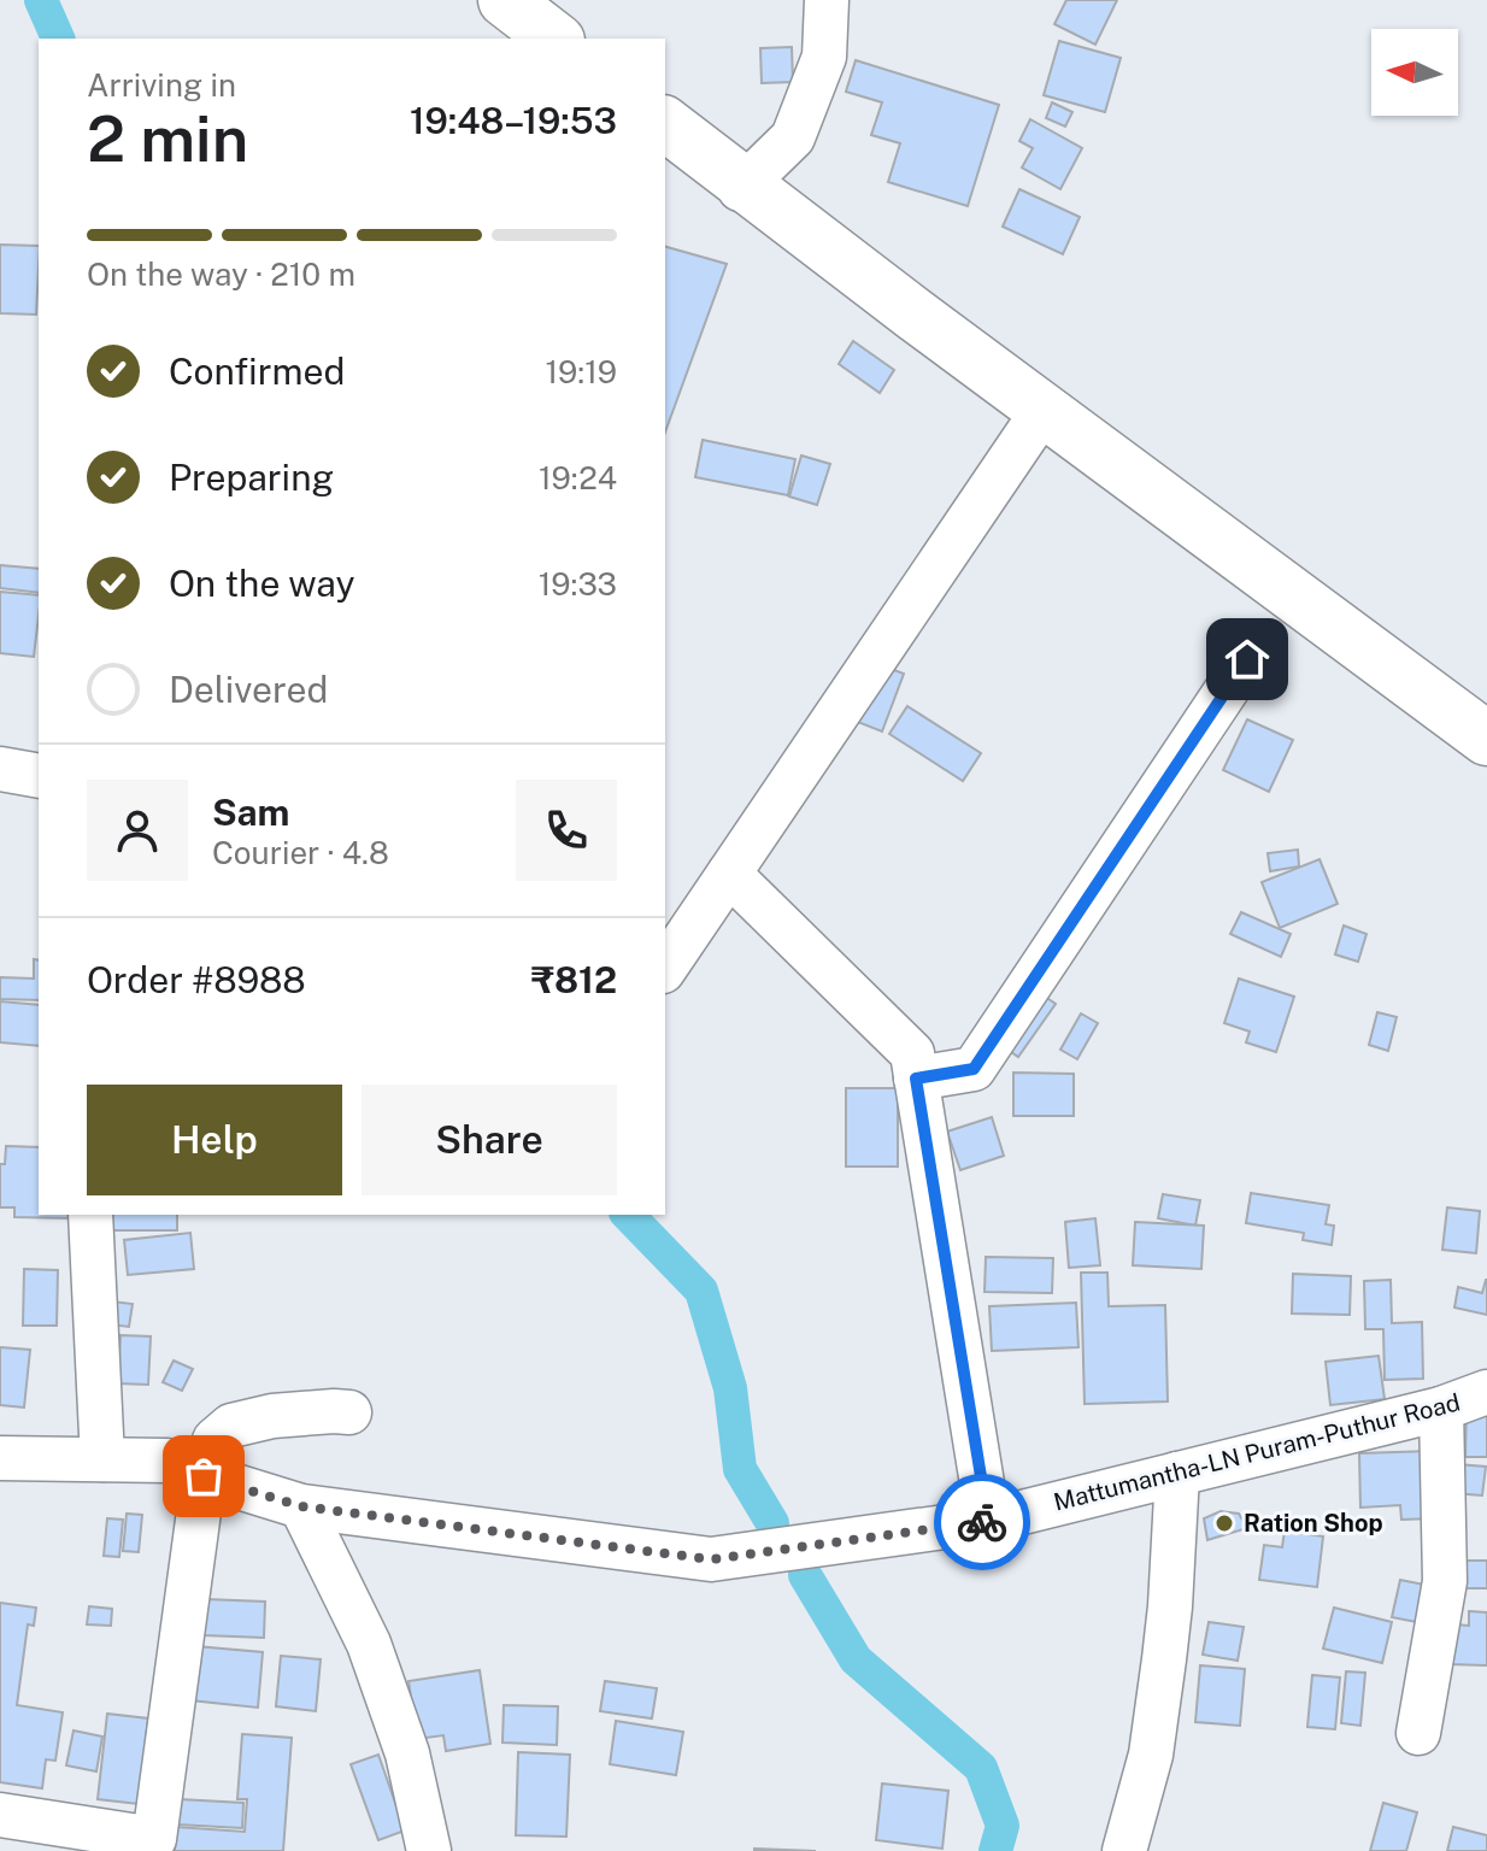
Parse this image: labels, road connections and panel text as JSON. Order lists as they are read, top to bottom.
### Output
{
  "streets": {
    "street": ["Mattumantha-LN Puram-Puthur Road"]
  },
  "places": ["Ration Shop"],
  "north": "left",
  "page": {
    "heading": ["2 min", "Arriving in", "19:48–19:53"],
    "panel": [
      "Sam",
      "Courier · 4.8",
      "Order #8988",
      "₹812"
    ],
    "bar": "On the way · 210 m",
    "list": [
      ["Confirmed", "19:19"],
      ["Preparing", "19:24"],
      ["On the way", "19:33"],
      "Delivered"
    ],
    "buttons": ["Help", "Share"]
  }
}
